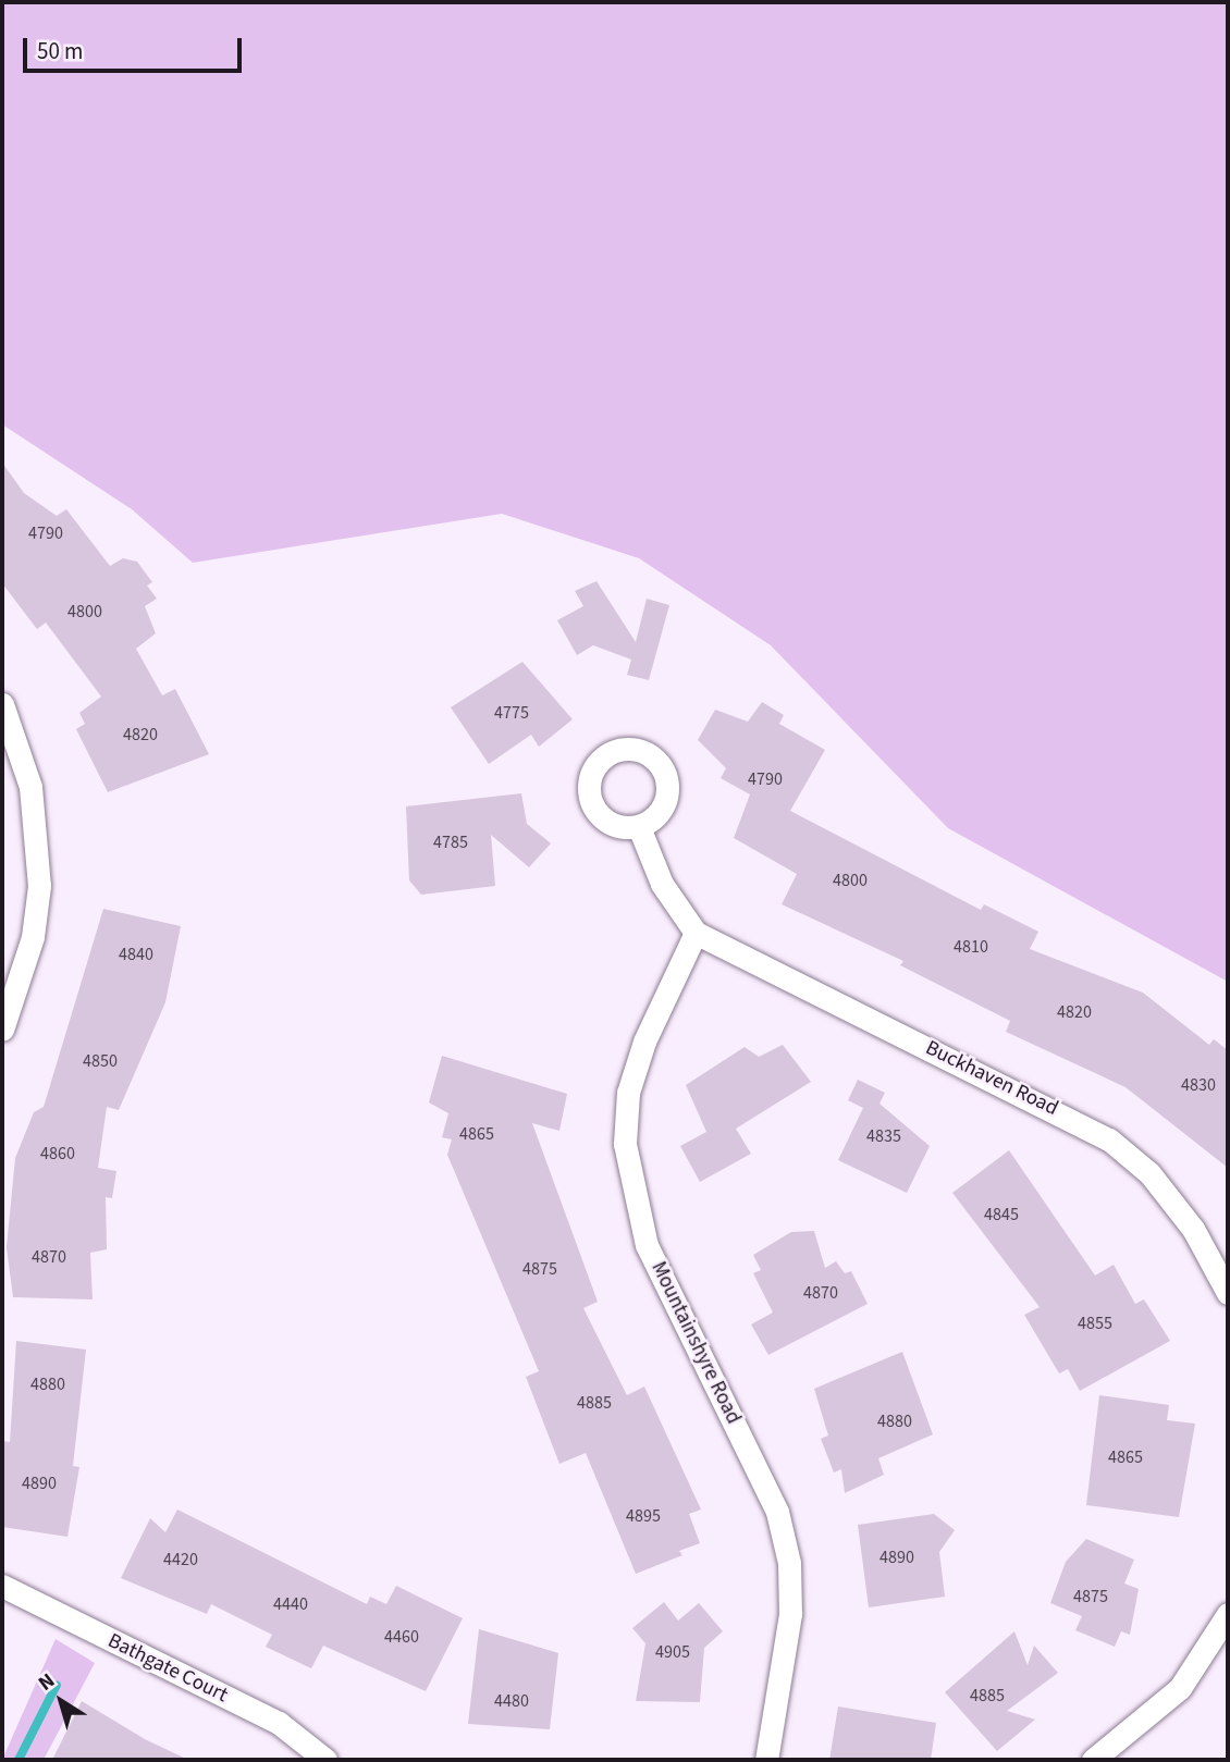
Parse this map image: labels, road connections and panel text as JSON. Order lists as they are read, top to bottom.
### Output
{
  "streets": {
    "street": ["Buckhaven Road", "Mountainshyre Road", "Bathgate Court"]
  },
  "crossings": [
    ["Buckhaven Road", "Mountainshyre Road"]
  ],
  "house_numbers": [
    "4790",
    "4800",
    "4775",
    "4820",
    "4790",
    "4785",
    "4800",
    "4810",
    "4840",
    "4820",
    "4850",
    "4830",
    "4865",
    "4835",
    "4860",
    "4845",
    "4870",
    "4875",
    "4870",
    "4855",
    "4880",
    "4885",
    "4880",
    "4865",
    "4890",
    "4895",
    "4890",
    "4420",
    "4875",
    "4440",
    "4460",
    "4905",
    "4885",
    "4480"
  ],
  "scale_bar": "50 m",
  "north": "top left"
}
